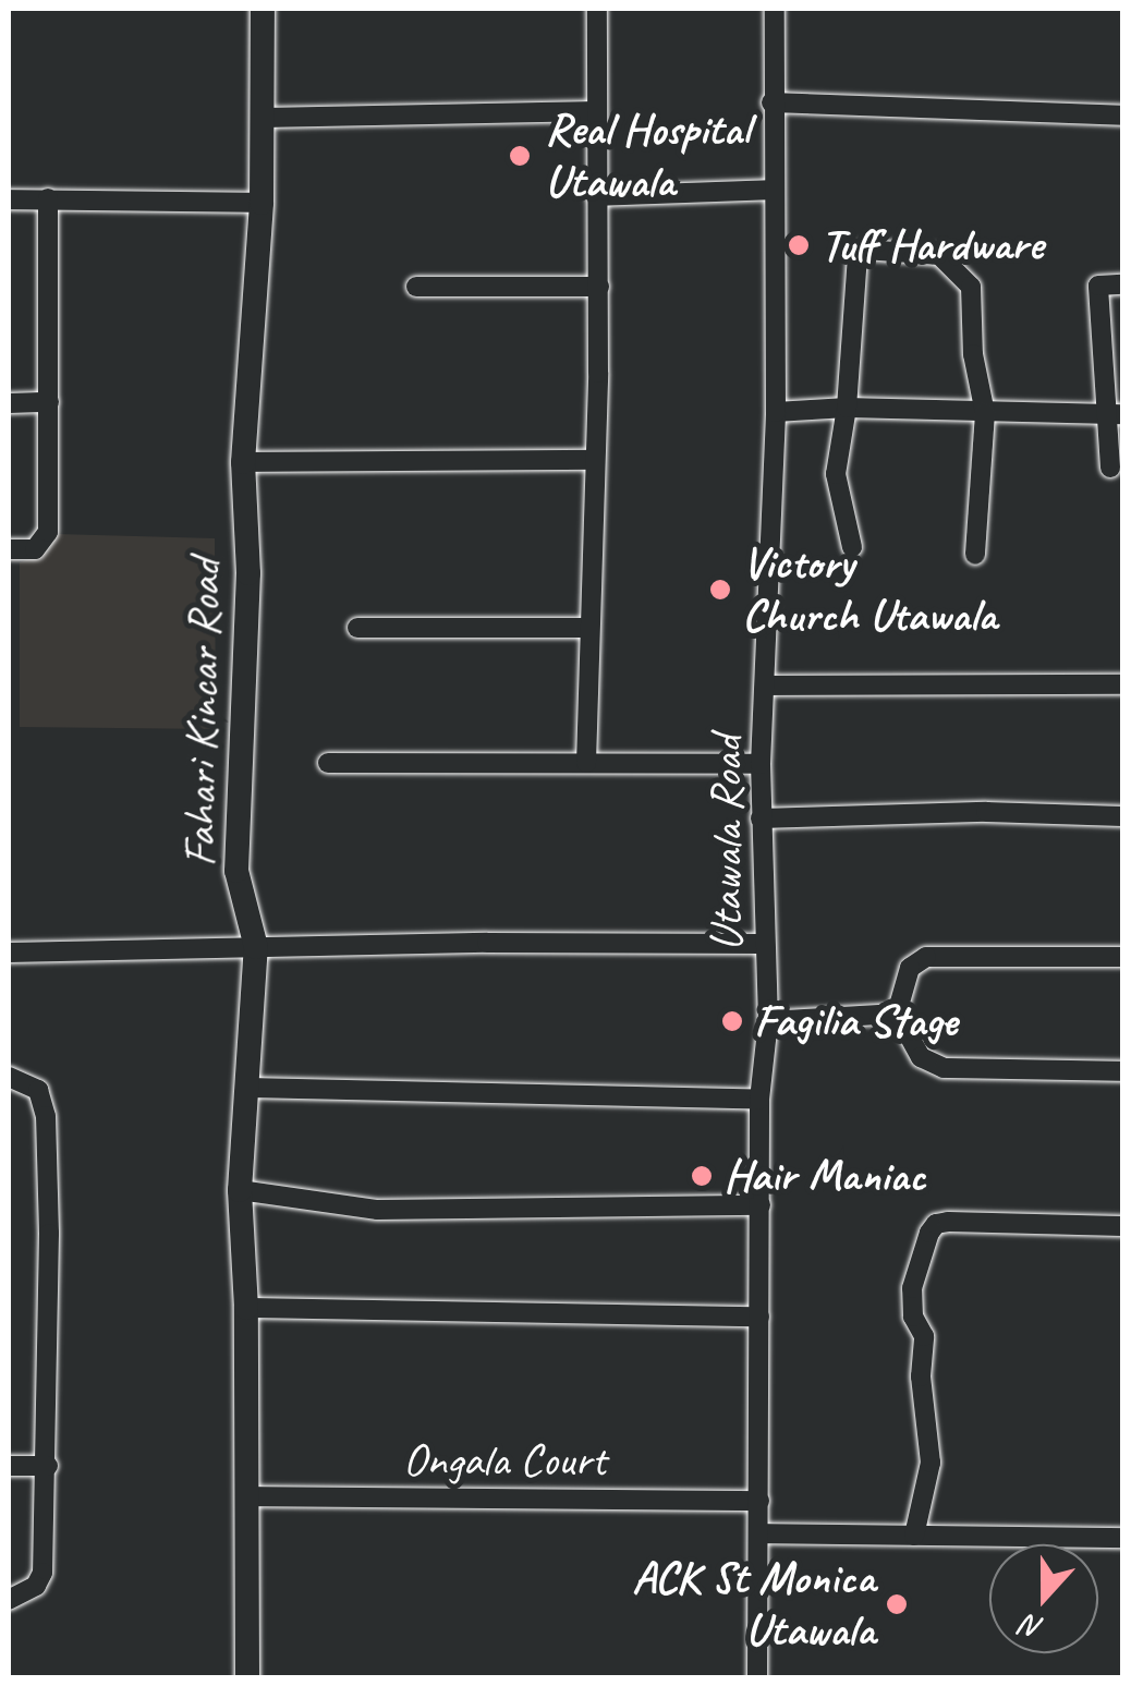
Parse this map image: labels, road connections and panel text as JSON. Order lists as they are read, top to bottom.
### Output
{
  "streets": {
    "street": ["Fahari Kincar Road", "Utawala Road", "Ongala Court"]
  },
  "crossings": [
    ["Fahari Kincar Road", "Ongala Court"],
    ["Utawala Road", "Ongala Court"]
  ],
  "places": [
    "Real Hospital Utawala",
    "Tuff Hardware",
    "Victory Church Utawala",
    "Fagilia Stage",
    "Hair Maniac",
    "ACK St Monica Utawala"
  ],
  "north": "bottom"
}
